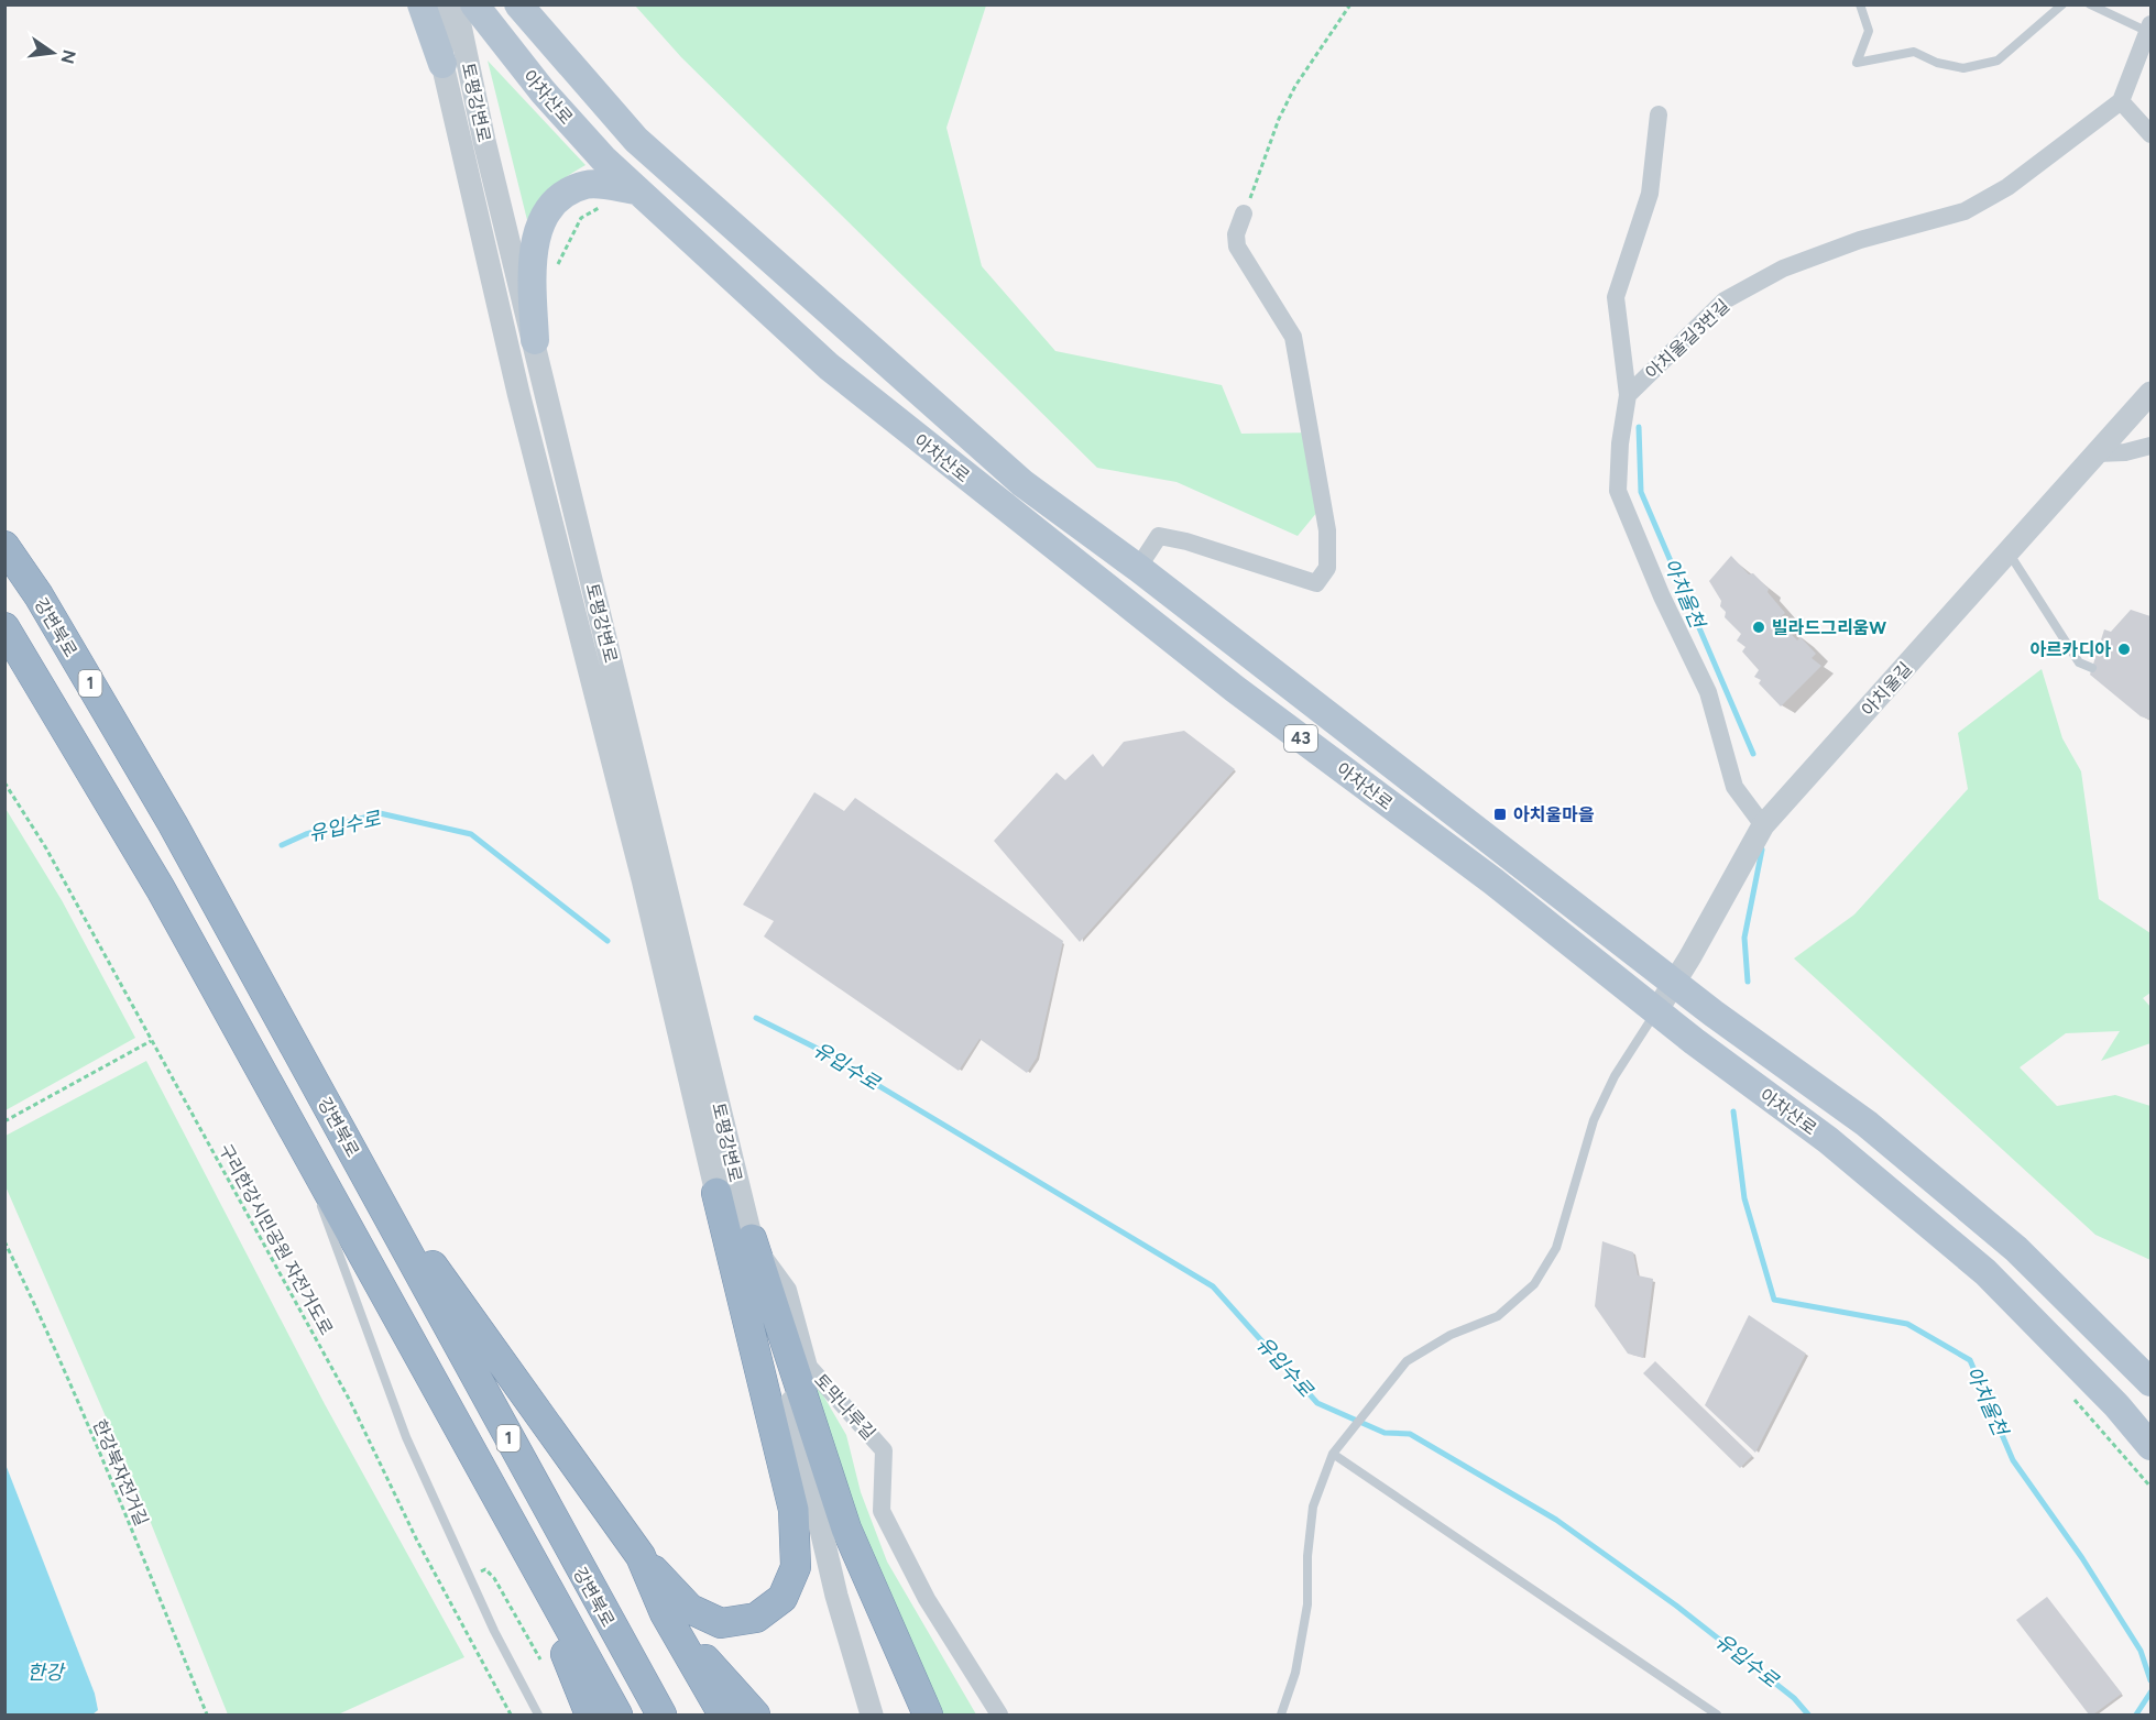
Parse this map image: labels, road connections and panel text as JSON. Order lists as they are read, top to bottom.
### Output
{
  "streets": {
    "highway": ["강변북로", "1"],
    "main road": ["아차산로", "43"],
    "street": [
      "토평강변로",
      "아치울길3번길",
      "아치울길",
      "토막나루길"
    ],
    "path": ["구리한강시민공원 자전거도로", "한강북자전거길"]
  },
  "crossings": [
    ["아차산로", "아치울길"],
    ["토평강변로", "토막나루길"]
  ],
  "water": ["아치울천", "유입수로", "한강"],
  "places": {
    "other": ["빌라드그리움W", "아르카디아"],
    "transit": ["아치울마을"]
  },
  "north": "right"
}
